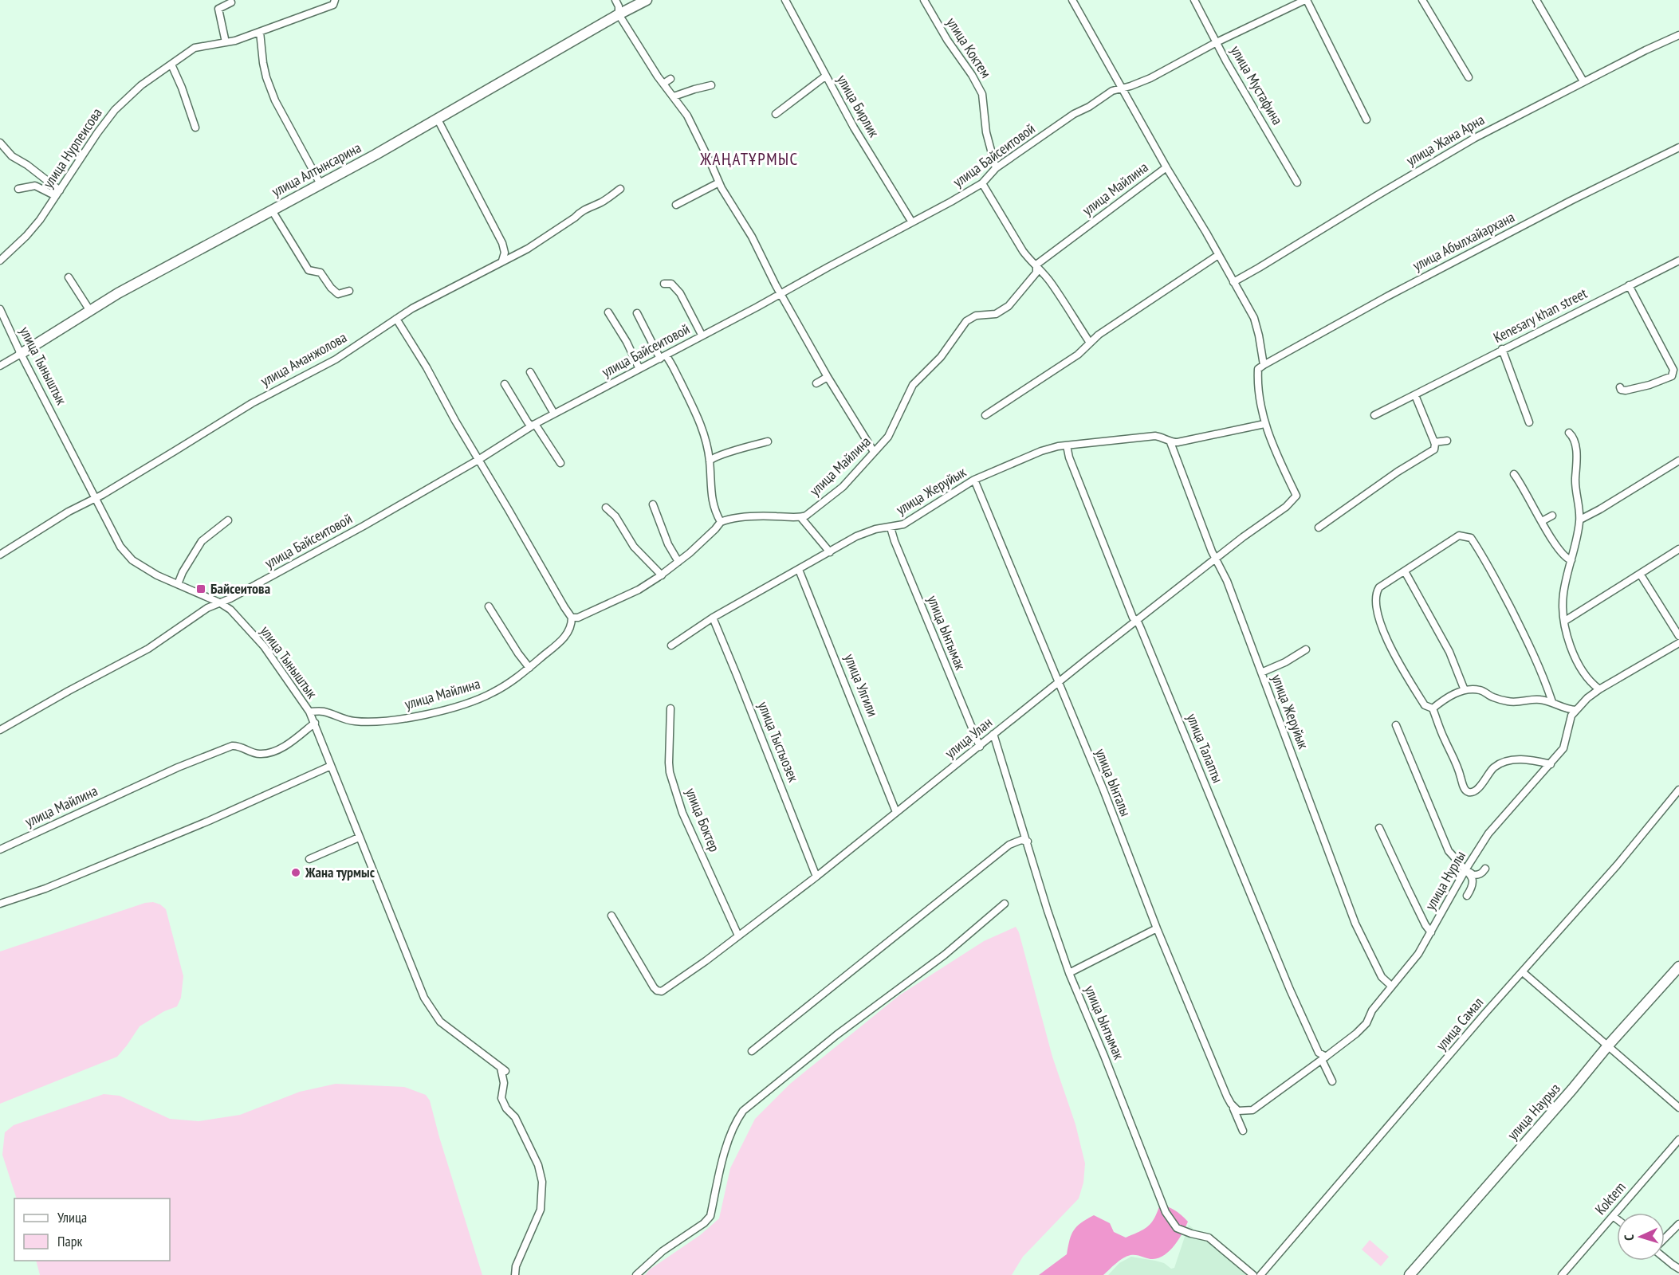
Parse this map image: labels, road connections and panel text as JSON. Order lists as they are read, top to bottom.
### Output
{
  "streets": {
    "street": [
      "улица Коктем",
      "улица Мустафина",
      "улица Бирлик",
      "улица Жана Арна",
      "улица Нурпеисова",
      "улица Байсеитовой",
      "улица Алтынсарина",
      "улица Майлина",
      "улица Абылхайархана",
      "Kenesary khan street",
      "улица Аманжолова",
      "улица Тыныштык",
      "улица Жеруйык",
      "улица Ынтымак",
      "улица Улгили",
      "улица Улан",
      "улица Тыстыозек",
      "улица Талапты",
      "улица Ынталы",
      "улица Боктер",
      "улица Нурлы",
      "улица Самал",
      "улица Наурыз",
      "Koktem"
    ]
  },
  "crossings": [
    ["улица Коктем", "улица Байсеитовой"],
    ["улица Мустафина", "улица Байсеитовой"],
    ["улица Бирлик", "улица Байсеитовой"],
    ["улица Жана Арна", "улица Майлина"],
    ["улица Байсеитовой", "улица Майлина"],
    ["улица Байсеитовой", "улица Тыныштык"],
    ["улица Алтынсарина", "улица Тыныштык"],
    ["улица Майлина", "улица Абылхайархана"],
    ["улица Майлина", "улица Тыныштык"],
    ["улица Майлина", "улица Жеруйык"],
    ["улица Майлина", "улица Улан"],
    ["улица Аманжолова", "улица Тыныштык"],
    ["улица Жеруйык", "улица Ынтымак"],
    ["улица Жеруйык", "улица Улгили"],
    ["улица Жеруйык", "улица Улан"],
    ["улица Жеруйык", "улица Тыстыозек"],
    ["улица Жеруйык", "улица Талапты"],
    ["улица Жеруйык", "улица Ынталы"],
    ["улица Жеруйык", "улица Нурлы"],
    ["улица Ынтымак", "улица Улан"],
    ["улица Улгили", "улица Улан"],
    ["улица Улан", "улица Тыстыозек"],
    ["улица Улан", "улица Талапты"],
    ["улица Улан", "улица Ынталы"],
    ["улица Улан", "улица Боктер"],
    ["улица Талапты", "улица Нурлы"],
    ["улица Ынталы", "улица Нурлы"]
  ],
  "districts": ["ЖАҢАТҰРМЫС"],
  "places": {
    "transit": ["Байсеитова"],
    "other": ["Жана турмыс"]
  },
  "legend": ["Улица", "Парк"],
  "north": "left"
}
